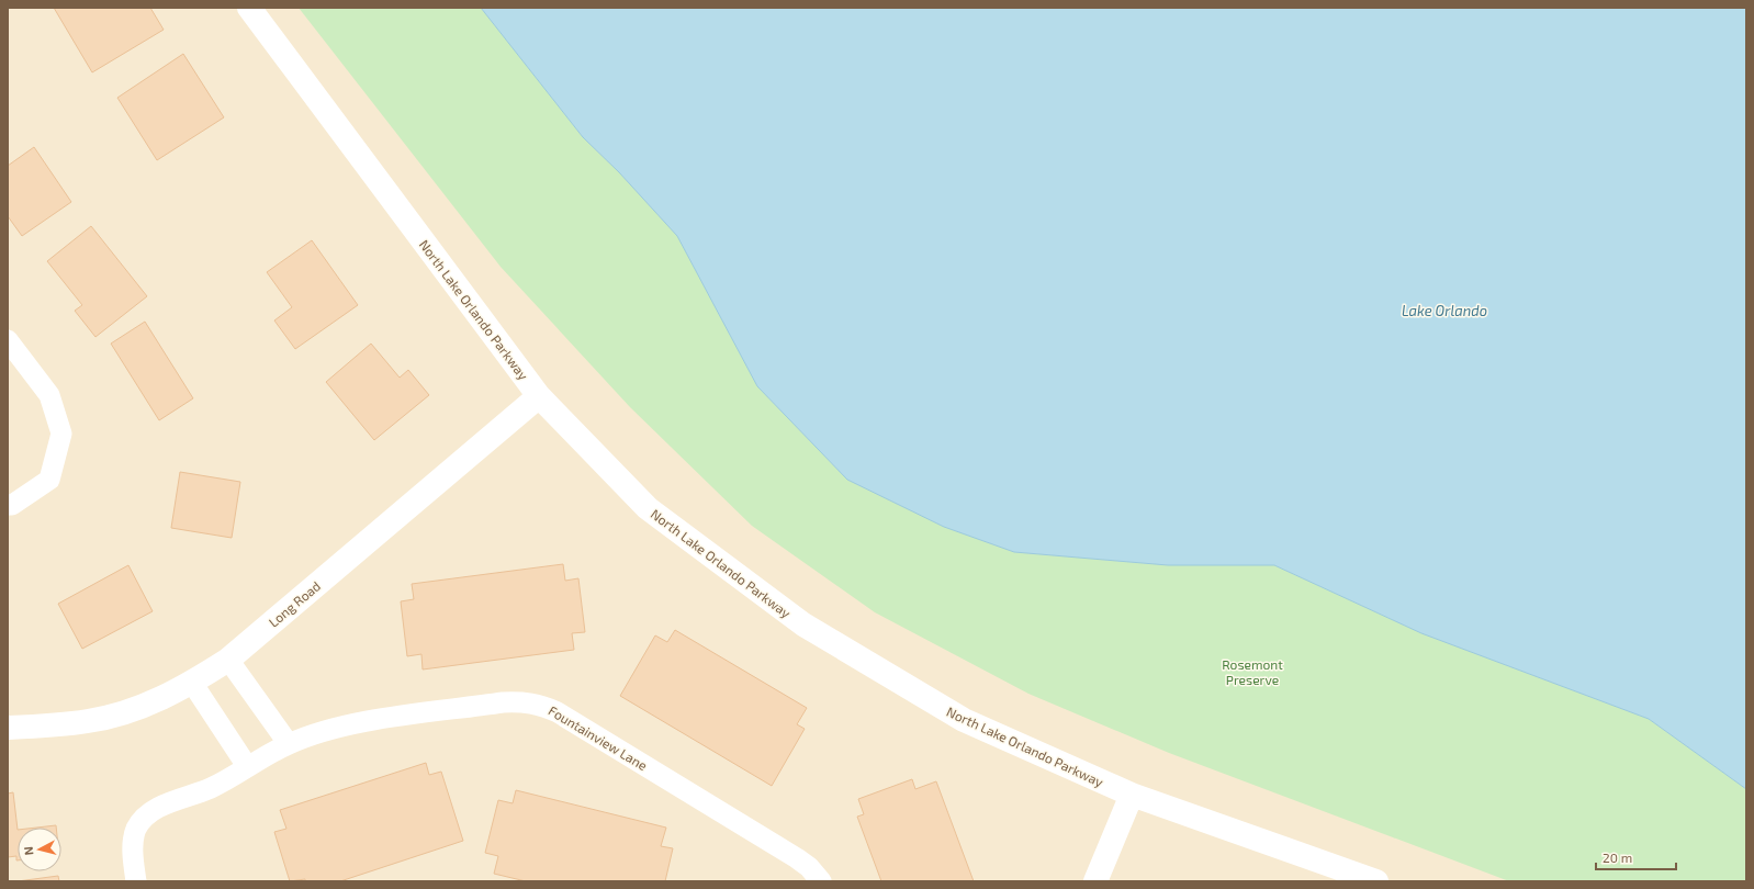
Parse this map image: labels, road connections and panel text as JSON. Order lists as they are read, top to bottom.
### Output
{
  "streets": {
    "street": ["North Lake Orlando Parkway", "Long Road", "Fountainview Lane"]
  },
  "crossings": [
    ["North Lake Orlando Parkway", "Long Road"]
  ],
  "water": ["Lake Orlando"],
  "parks": ["Rosemont Preserve"],
  "scale_bar": "20 m",
  "north": "left"
}
